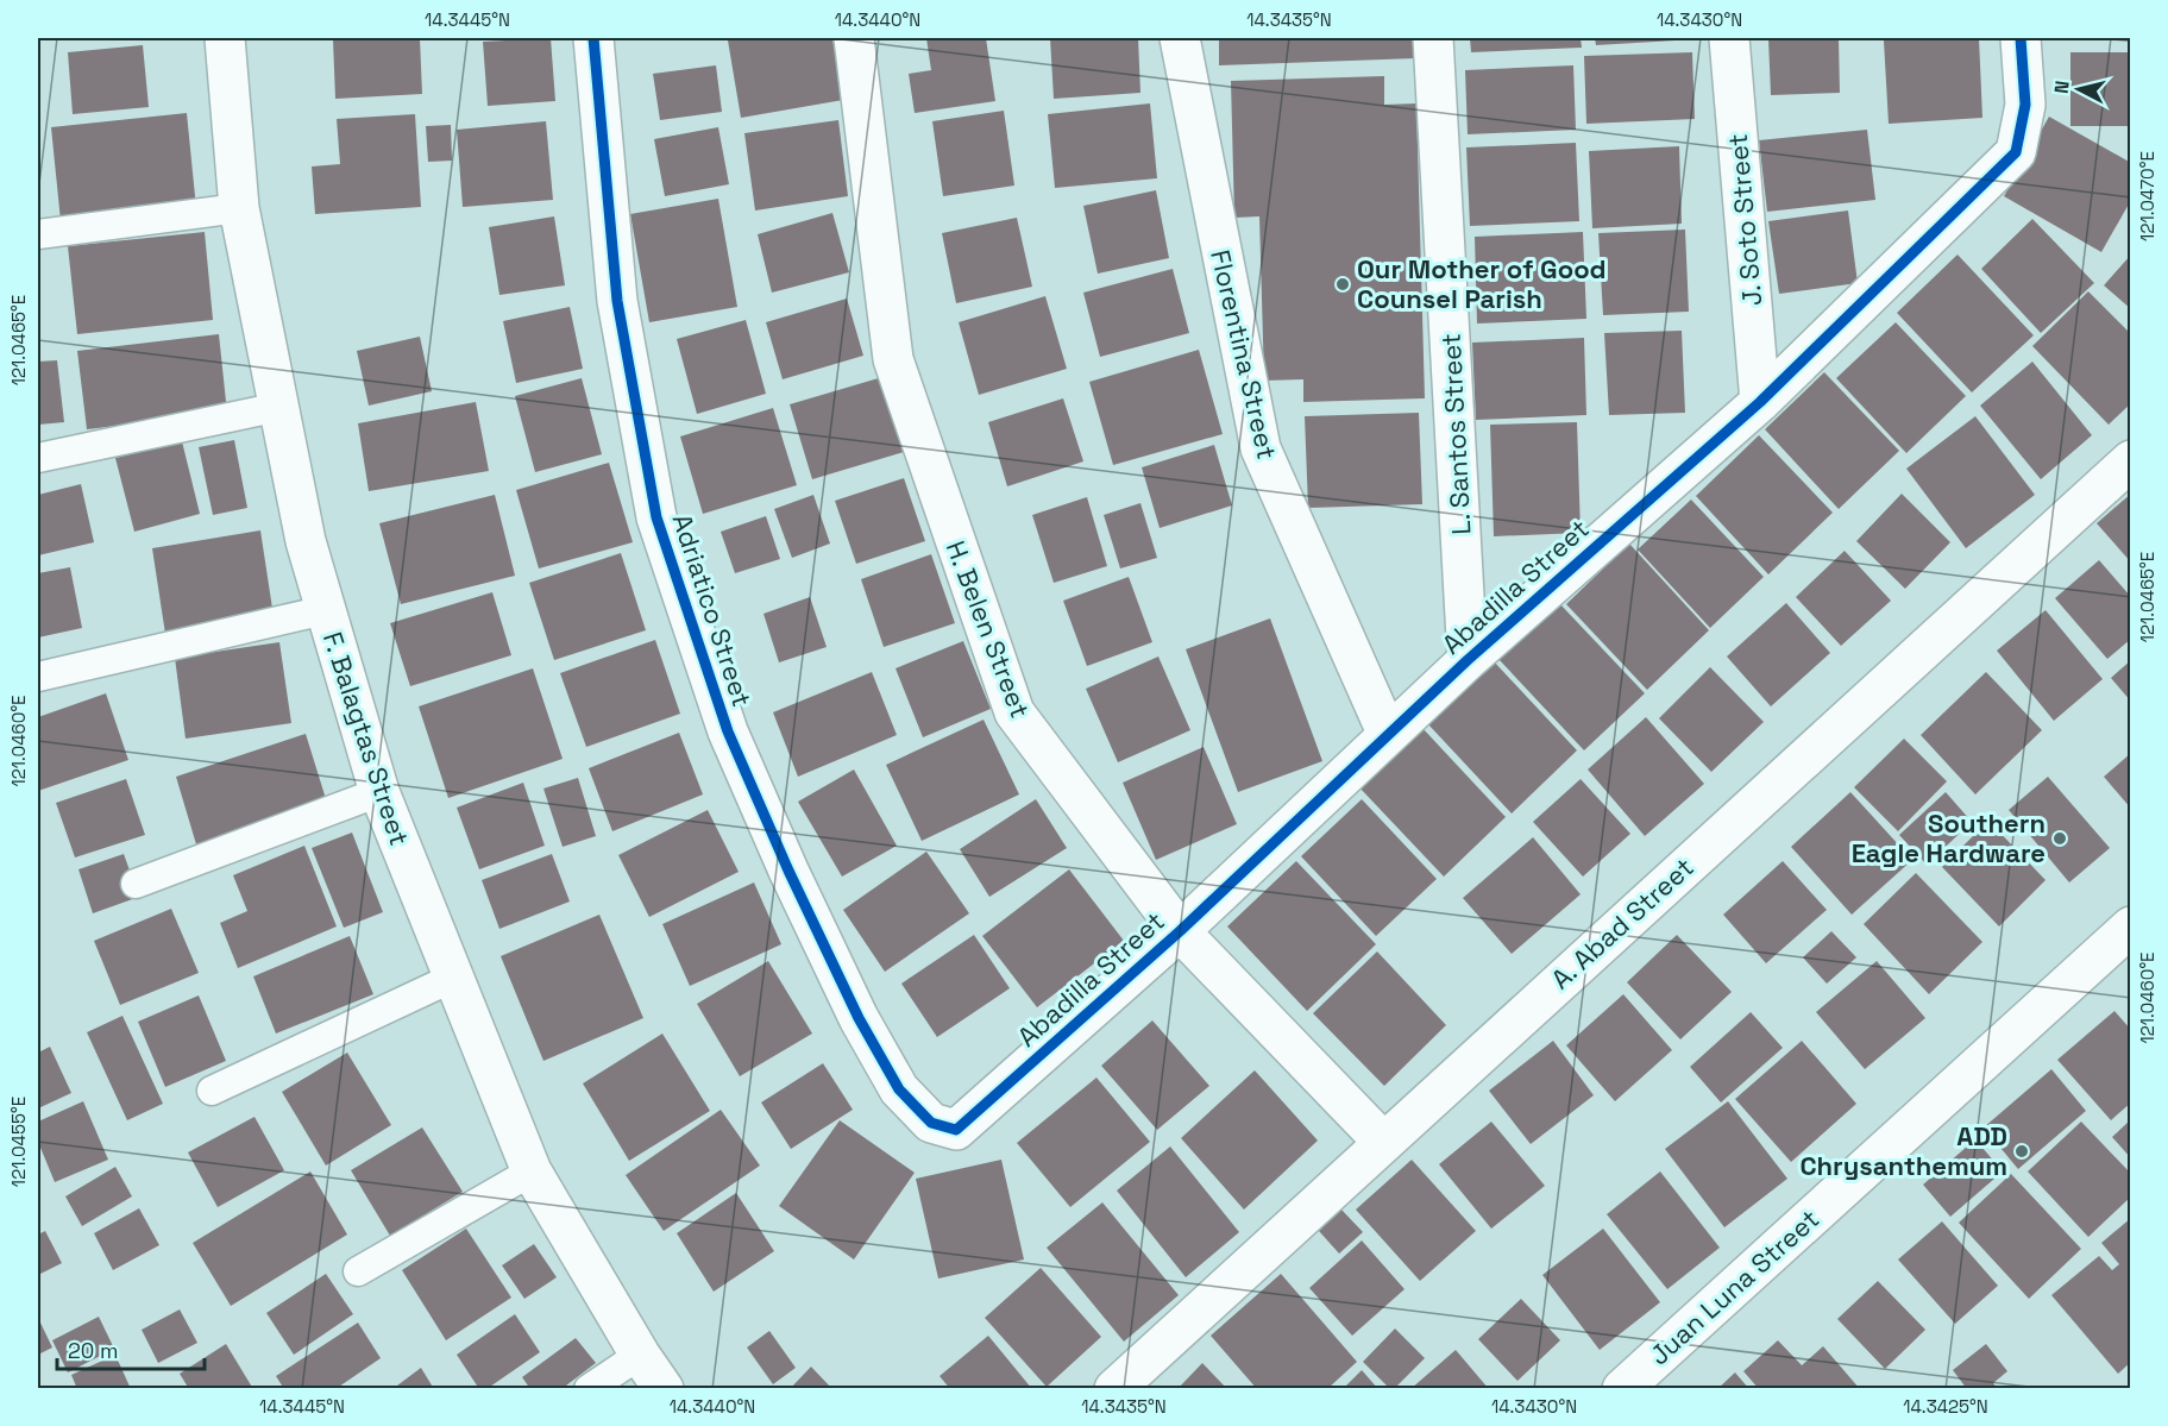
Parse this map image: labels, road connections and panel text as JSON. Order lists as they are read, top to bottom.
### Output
{
  "streets": {
    "street": [
      "J. Soto Street",
      "Florentina Street",
      "L. Santos Street",
      "Abadilla Street",
      "Adriatico Street",
      "H. Belen Street",
      "F. Balagtas Street",
      "A. Abad Street",
      "Juan Luna Street"
    ]
  },
  "crossings": [
    ["J. Soto Street", "Abadilla Street"],
    ["Florentina Street", "Abadilla Street"],
    ["L. Santos Street", "Abadilla Street"],
    ["Abadilla Street", "Adriatico Street"],
    ["Abadilla Street", "H. Belen Street"],
    ["H. Belen Street", "A. Abad Street"]
  ],
  "places": ["Our Mother of Good Counsel Parish", "Southern Eagle Hardware", "ADD Chrysanthemum"],
  "scale_bar": "20 m",
  "north": "left",
  "coordinates": [
    "14.3445°N",
    "14.3440°N",
    "14.3435°N",
    "14.3430°N",
    "121.0470°E",
    "121.0465°E",
    "121.0460°E",
    "121.0455°E",
    "14.3425°N"
  ]
}
